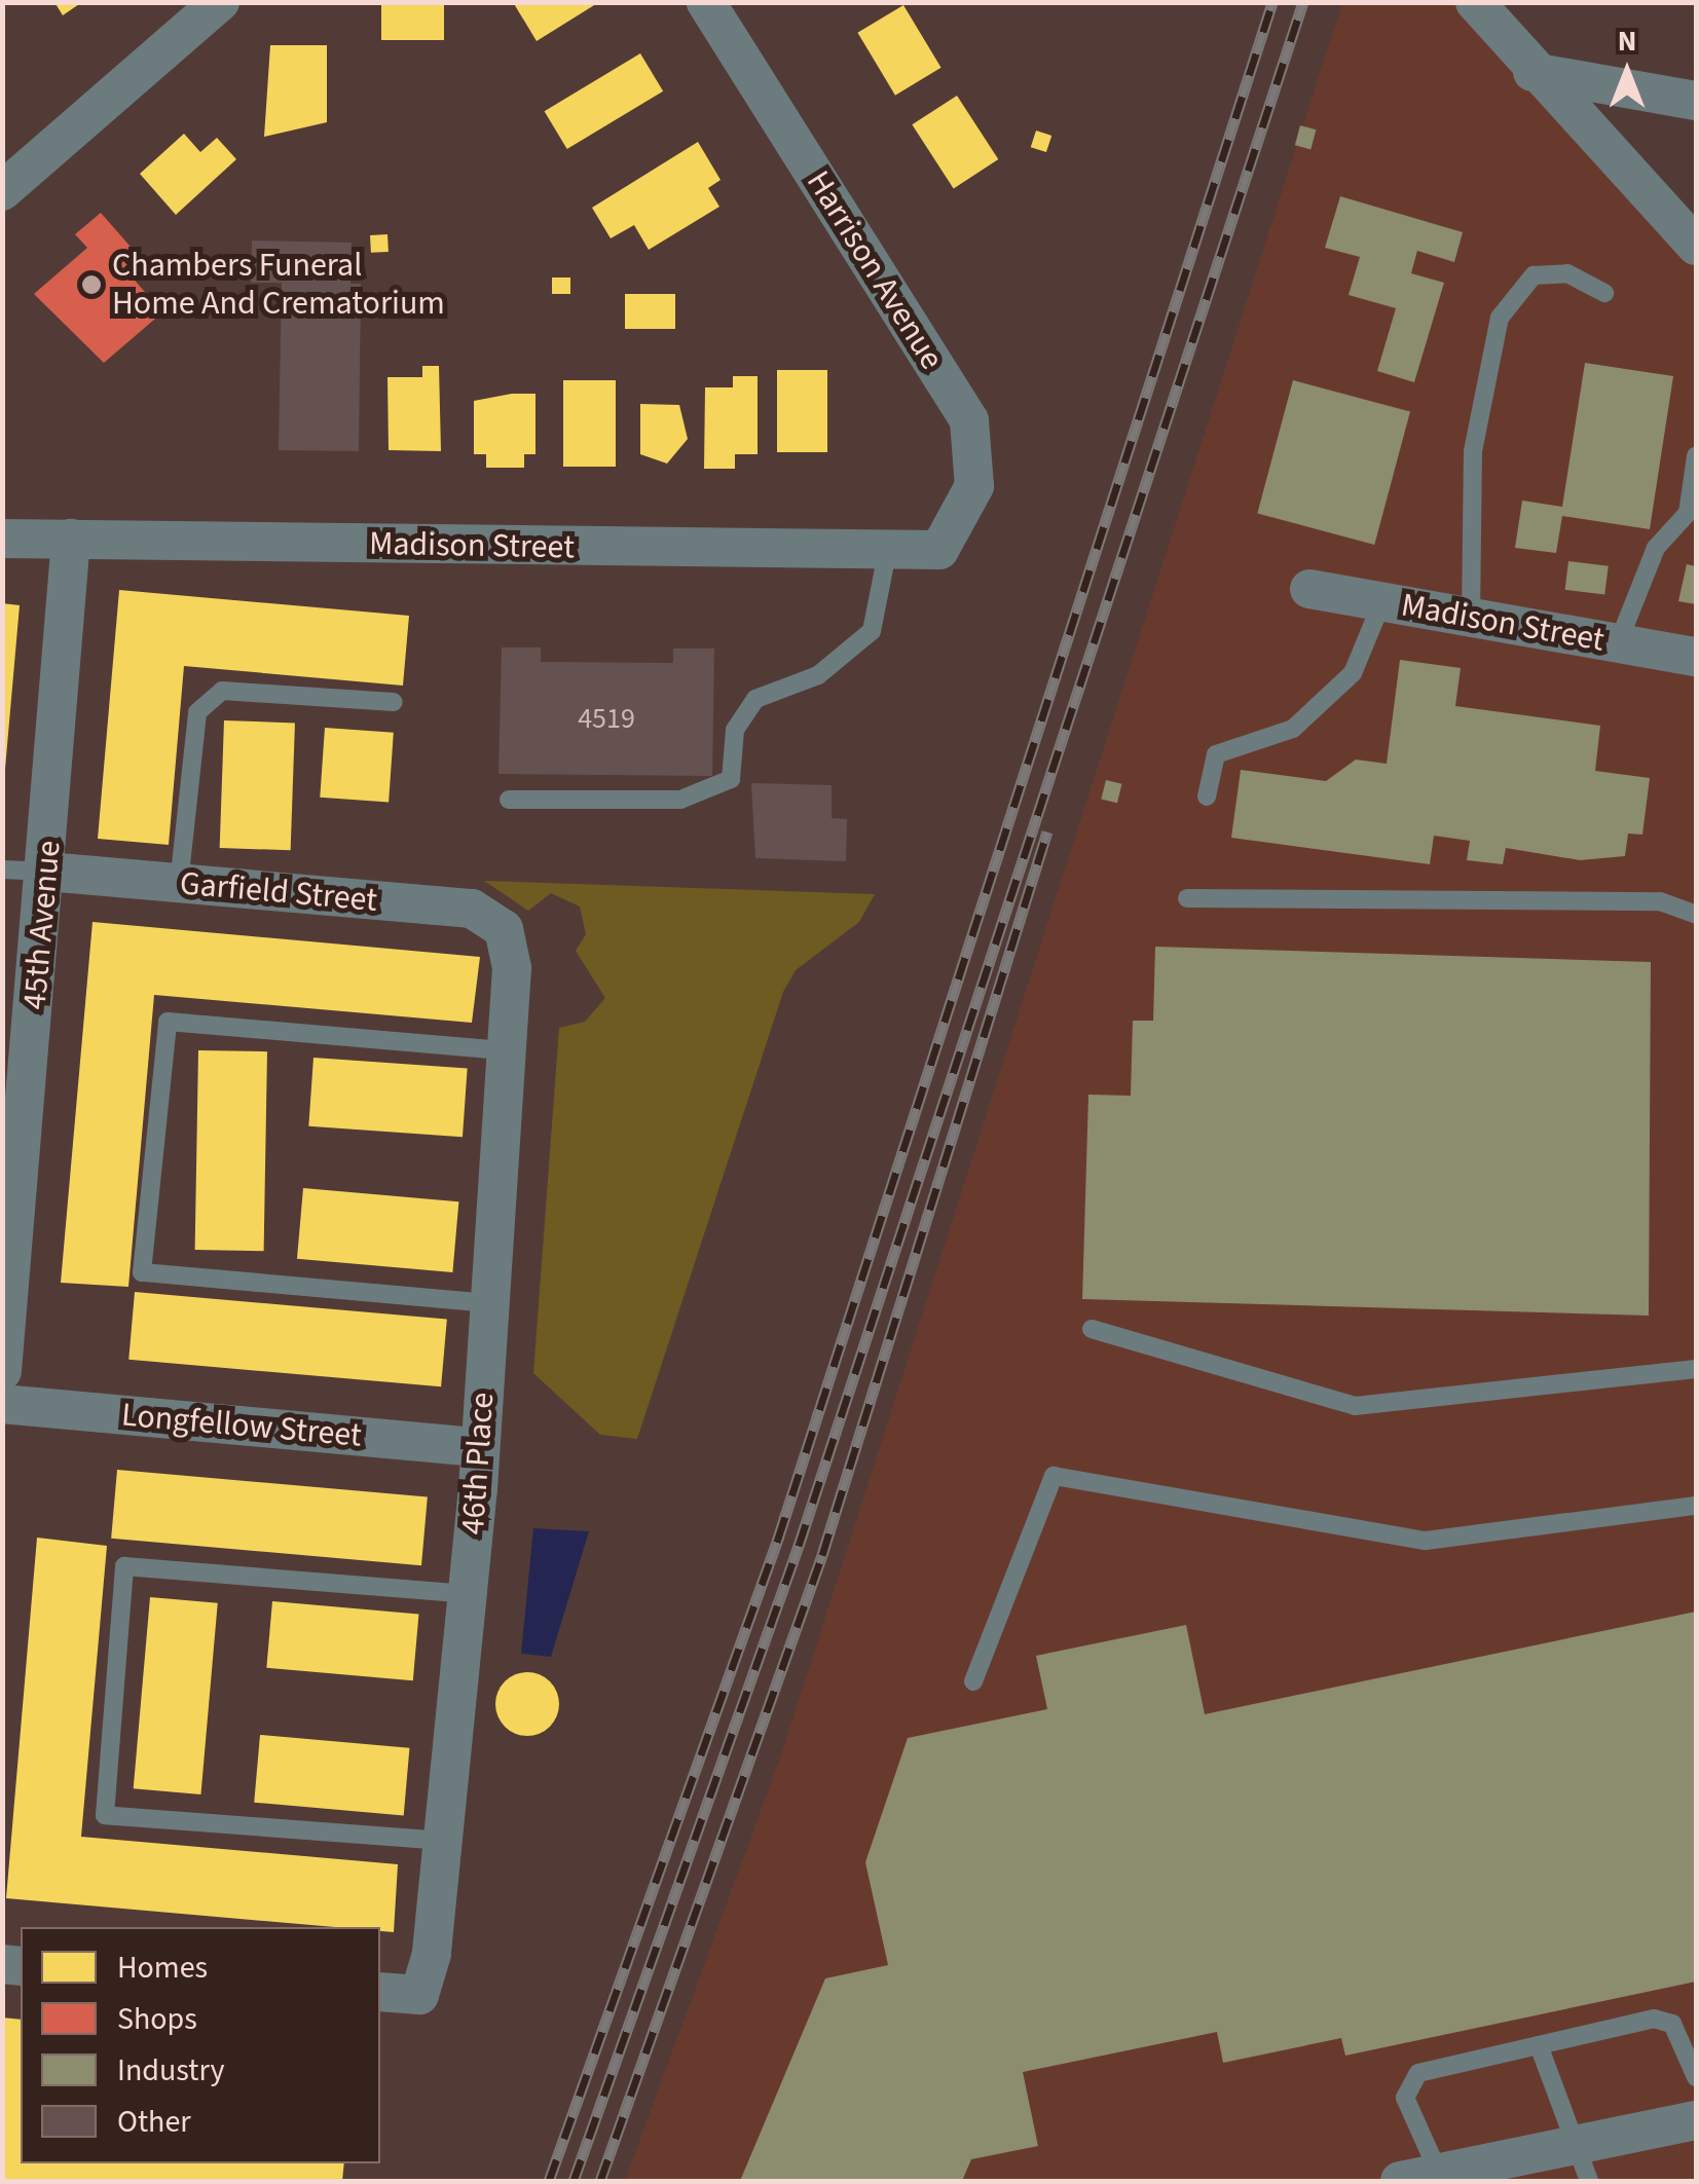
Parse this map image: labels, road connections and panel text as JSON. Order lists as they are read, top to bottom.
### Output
{
  "streets": {
    "street": [
      "Harrison Avenue",
      "Madison Street",
      "Garfield Street",
      "45th Avenue",
      "Longfellow Street",
      "46th Place"
    ]
  },
  "crossings": [
    ["Harrison Avenue", "Madison Street"],
    ["Madison Street", "45th Avenue"],
    ["Garfield Street", "45th Avenue"],
    ["Garfield Street", "46th Place"],
    ["Longfellow Street", "46th Place"]
  ],
  "places": ["Chambers Funeral Home And Crematorium"],
  "house_numbers": ["4519"],
  "legend": [
    "Homes",
    "Shops",
    "Industry",
    "Other"
  ],
  "north": "top"
}
